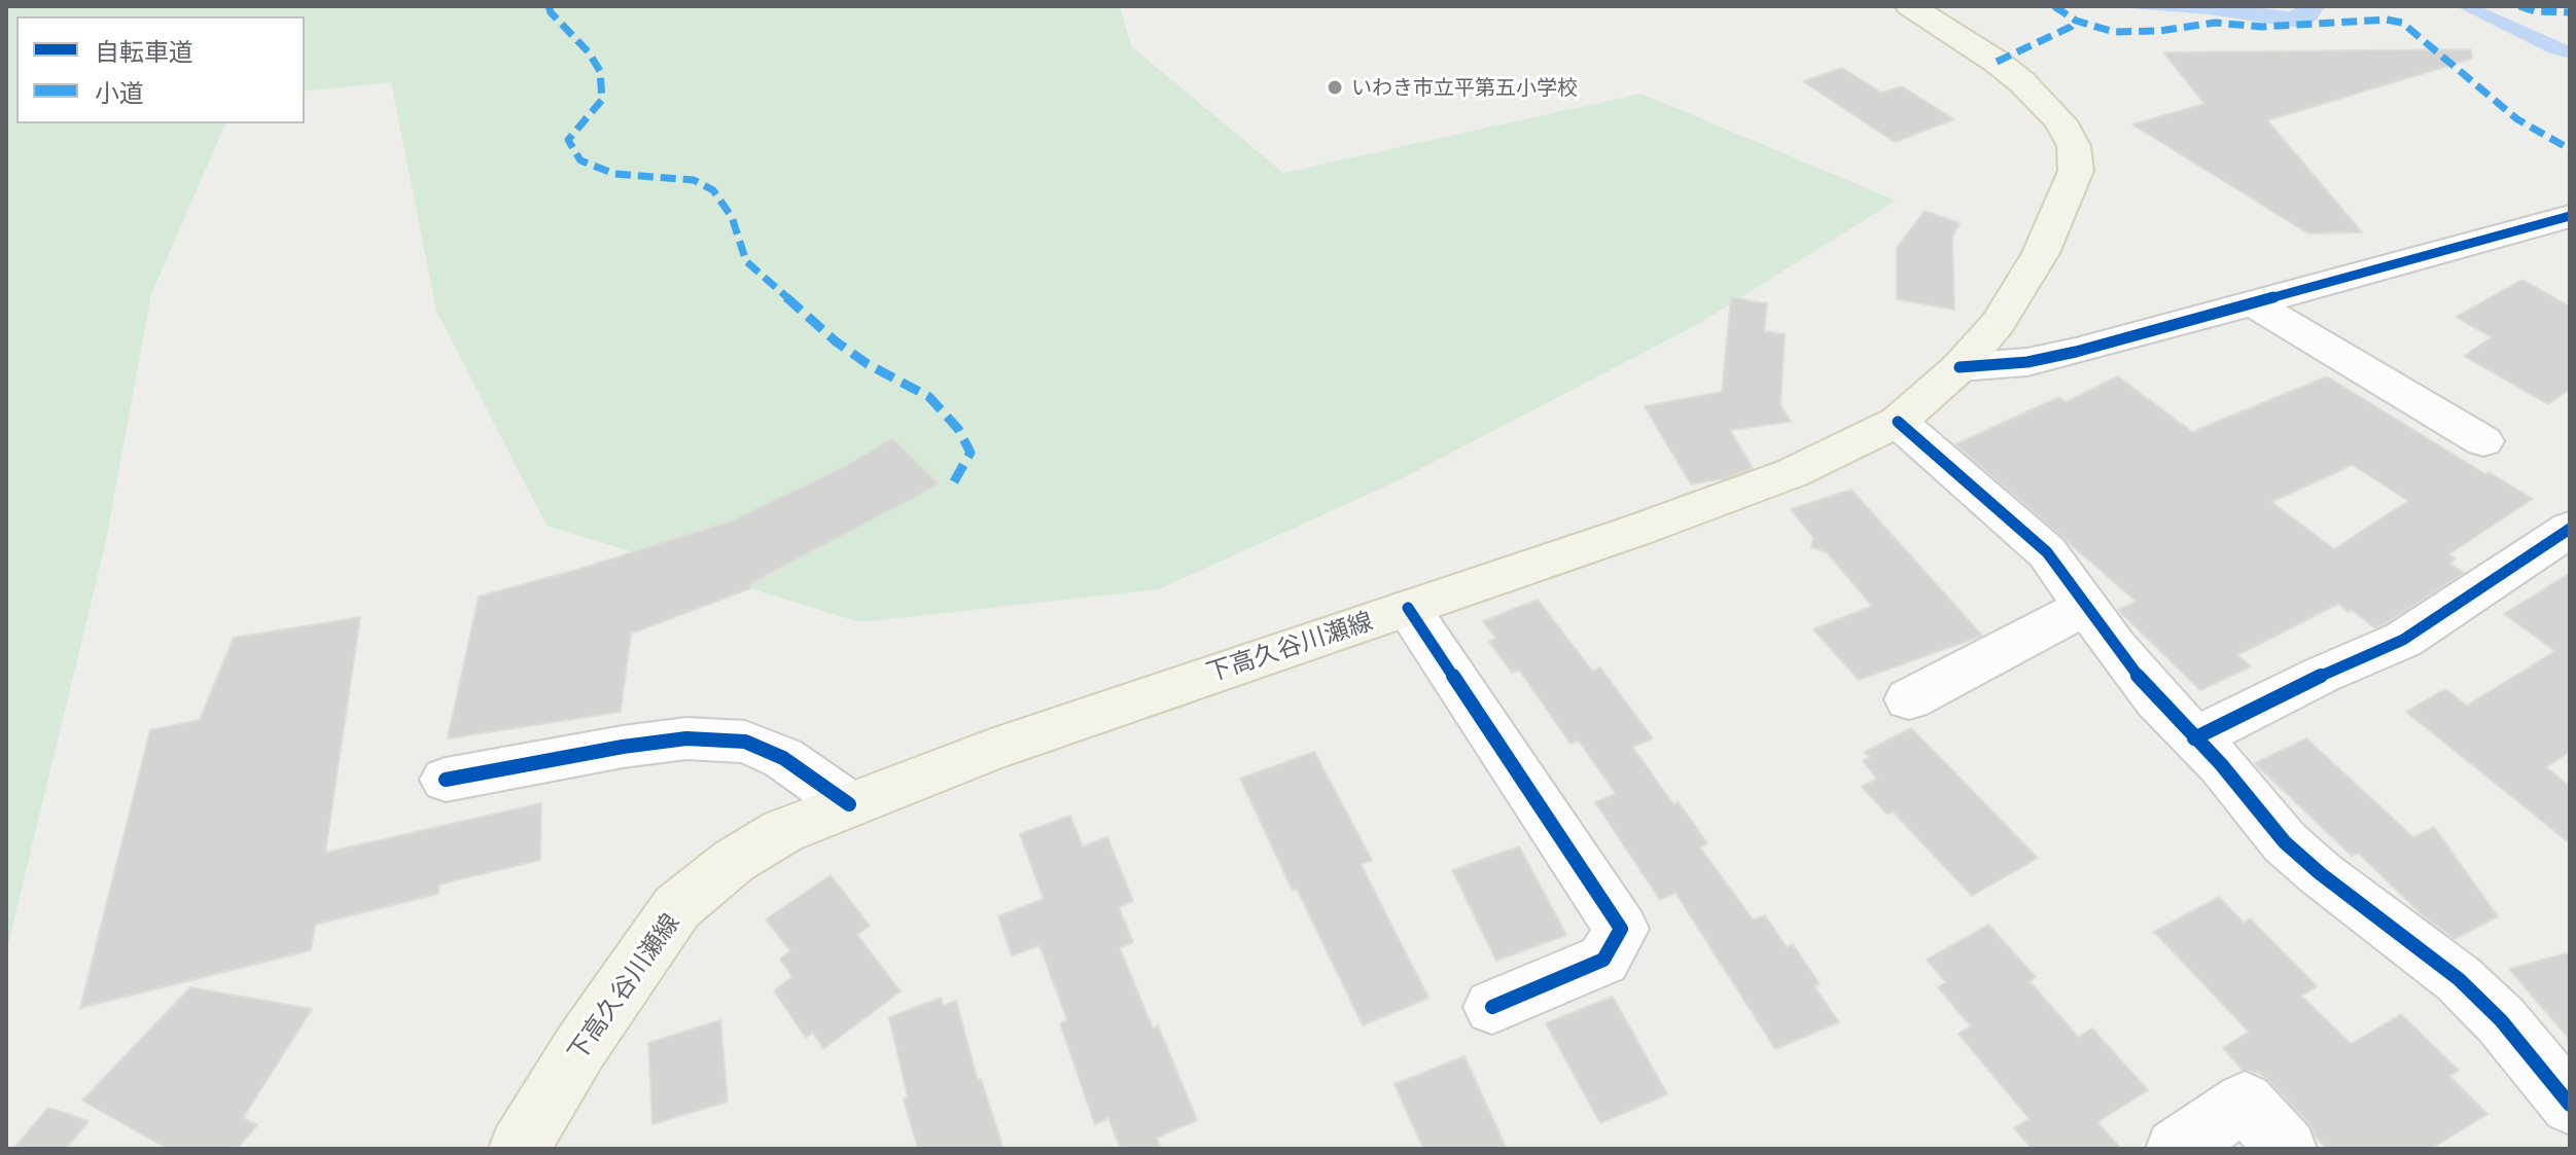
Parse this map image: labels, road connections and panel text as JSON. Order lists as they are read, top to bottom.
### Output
{
  "streets": {
    "main road": ["下高久谷川瀬線"]
  },
  "places": ["いわき市立平第五小学校"],
  "legend": ["自転車道", "小道"]
}
